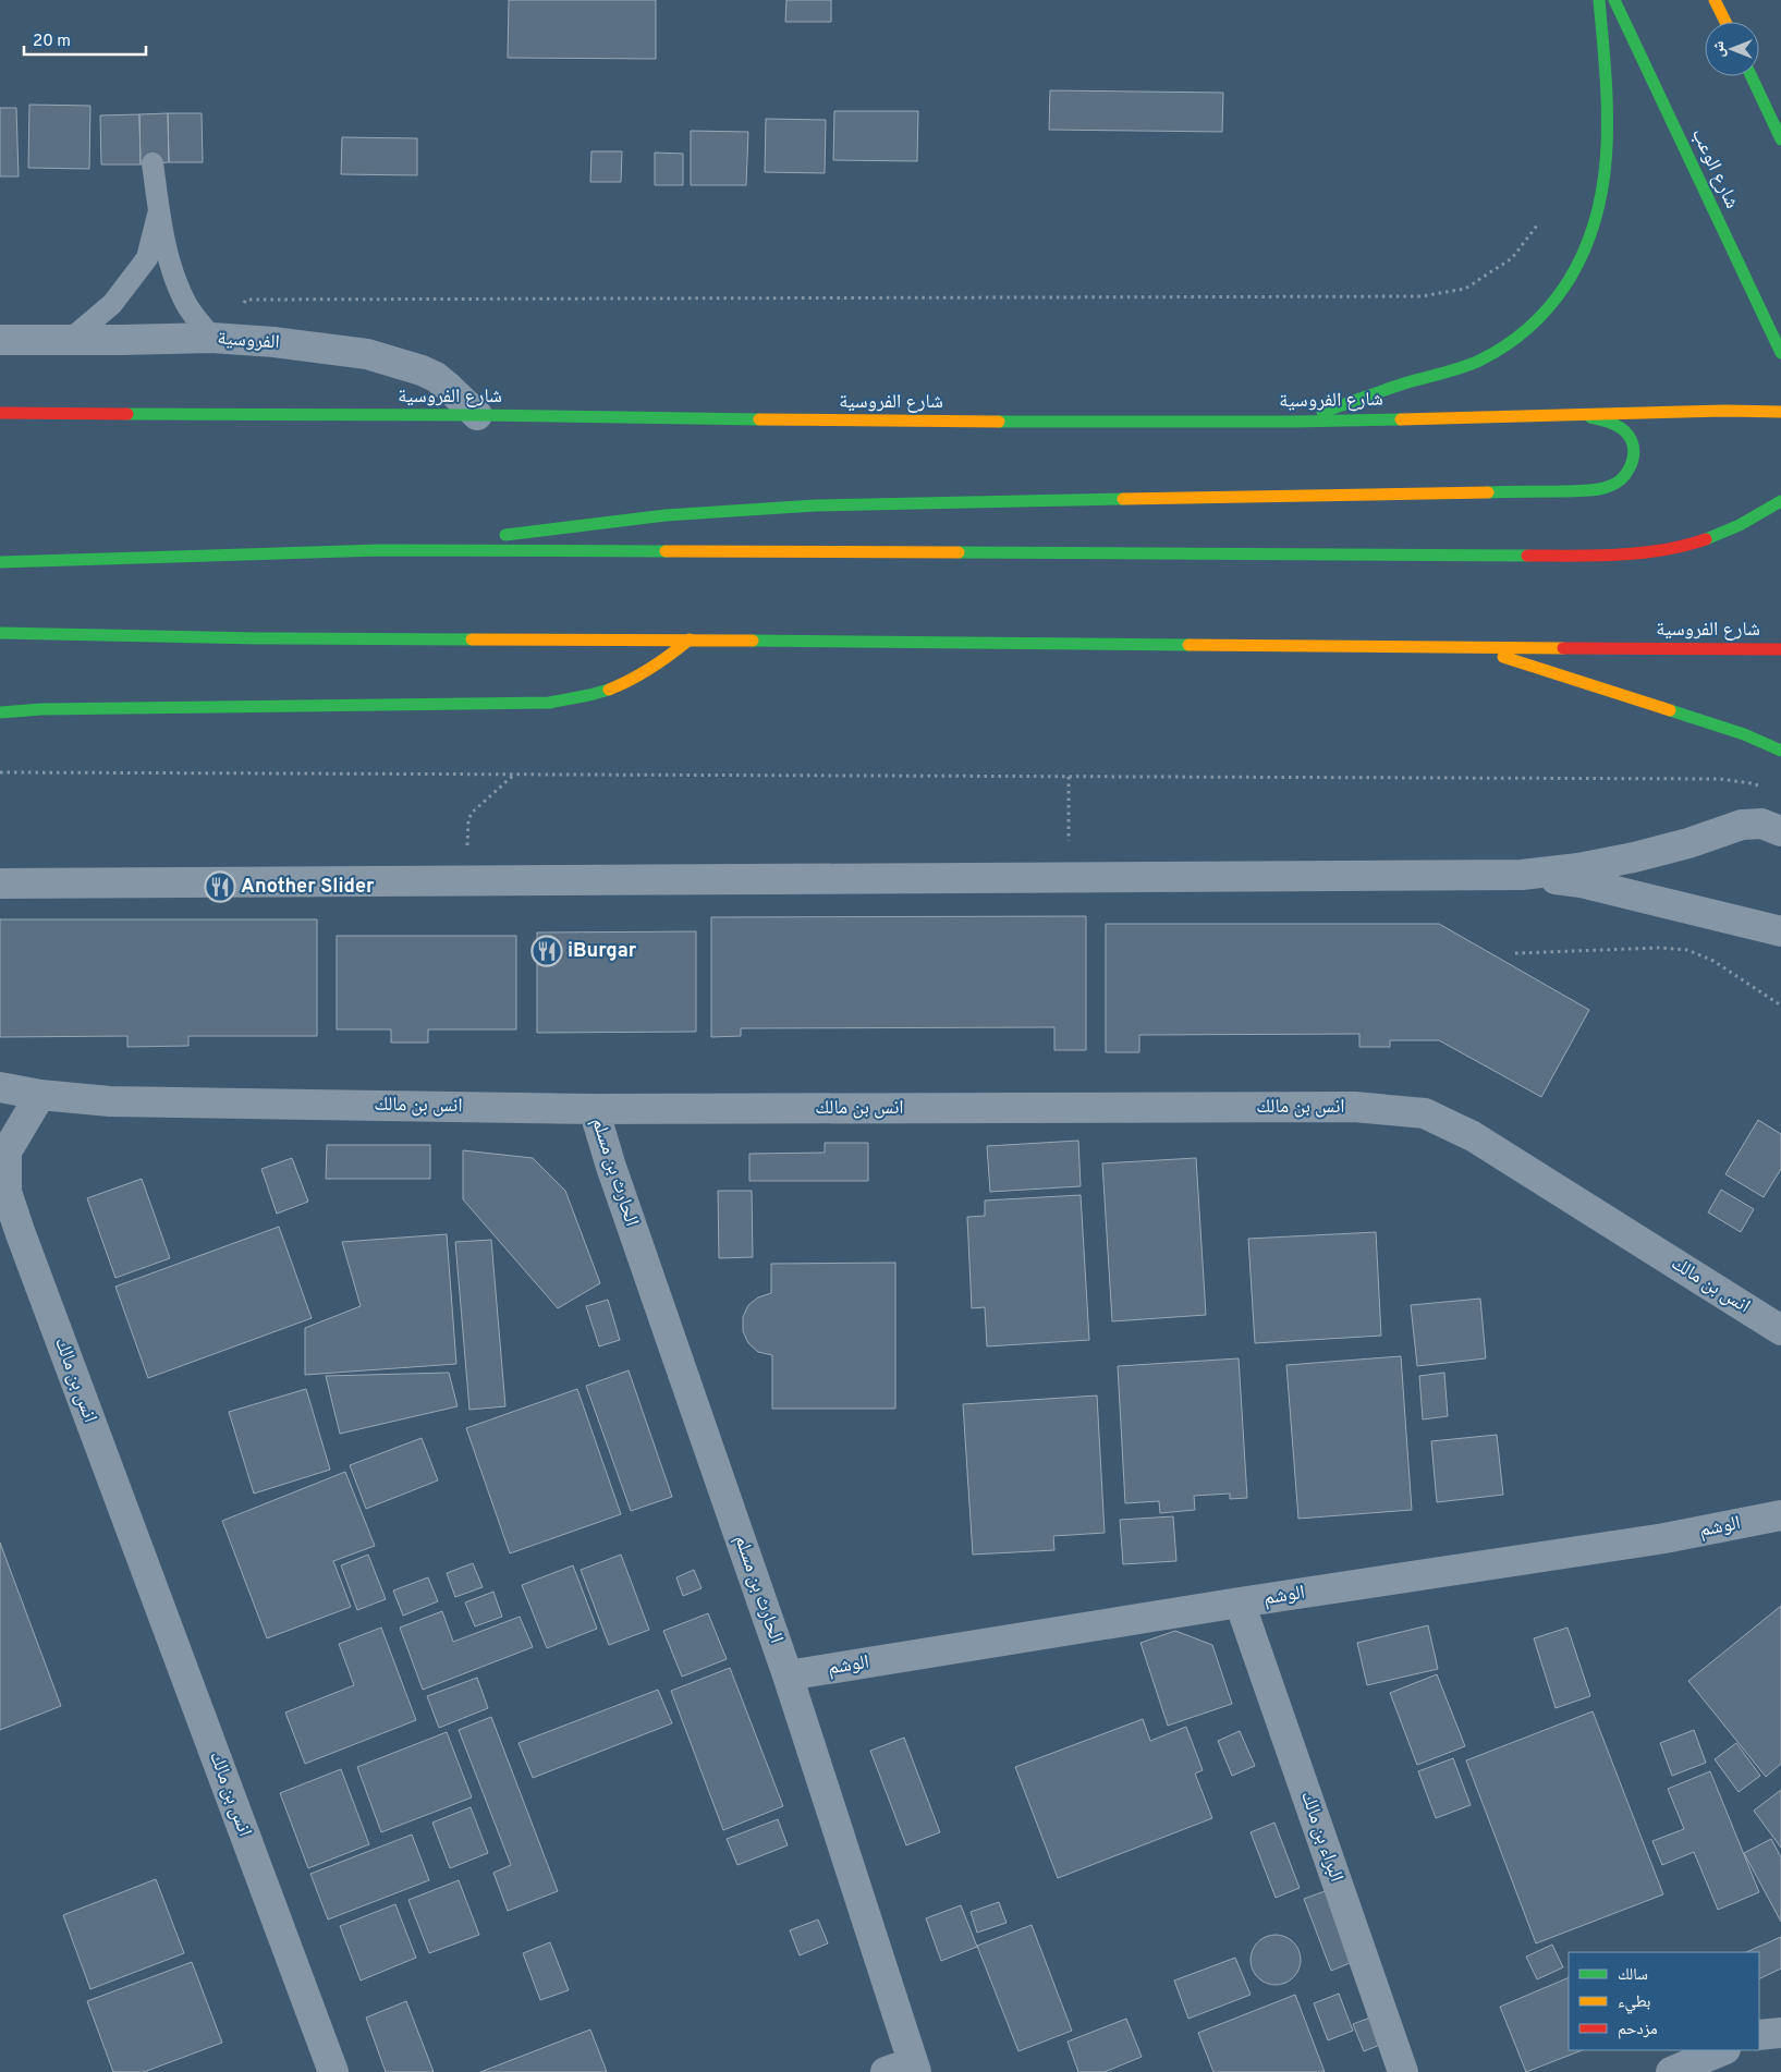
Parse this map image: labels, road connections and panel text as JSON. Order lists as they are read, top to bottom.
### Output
{
  "streets": {
    "main road": ["شارع الوعب", "شارع الفروسية"],
    "street": [
      "الفروسية",
      "انس بن مالك",
      "الحارث بن مسلم",
      "الوشم",
      "البراء بن مالك"
    ]
  },
  "crossings": [
    ["الفروسية", "شارع الفروسية"],
    ["انس بن مالك", "الحارث بن مسلم"],
    ["الحارث بن مسلم", "الوشم"],
    ["الوشم", "البراء بن مالك"]
  ],
  "places": {
    "restaurant": ["Another Slider", "iBurgar"]
  },
  "legend": ["سالك", "بطيء", "مزدحم"],
  "scale_bar": "20 m",
  "north": "left"
}
